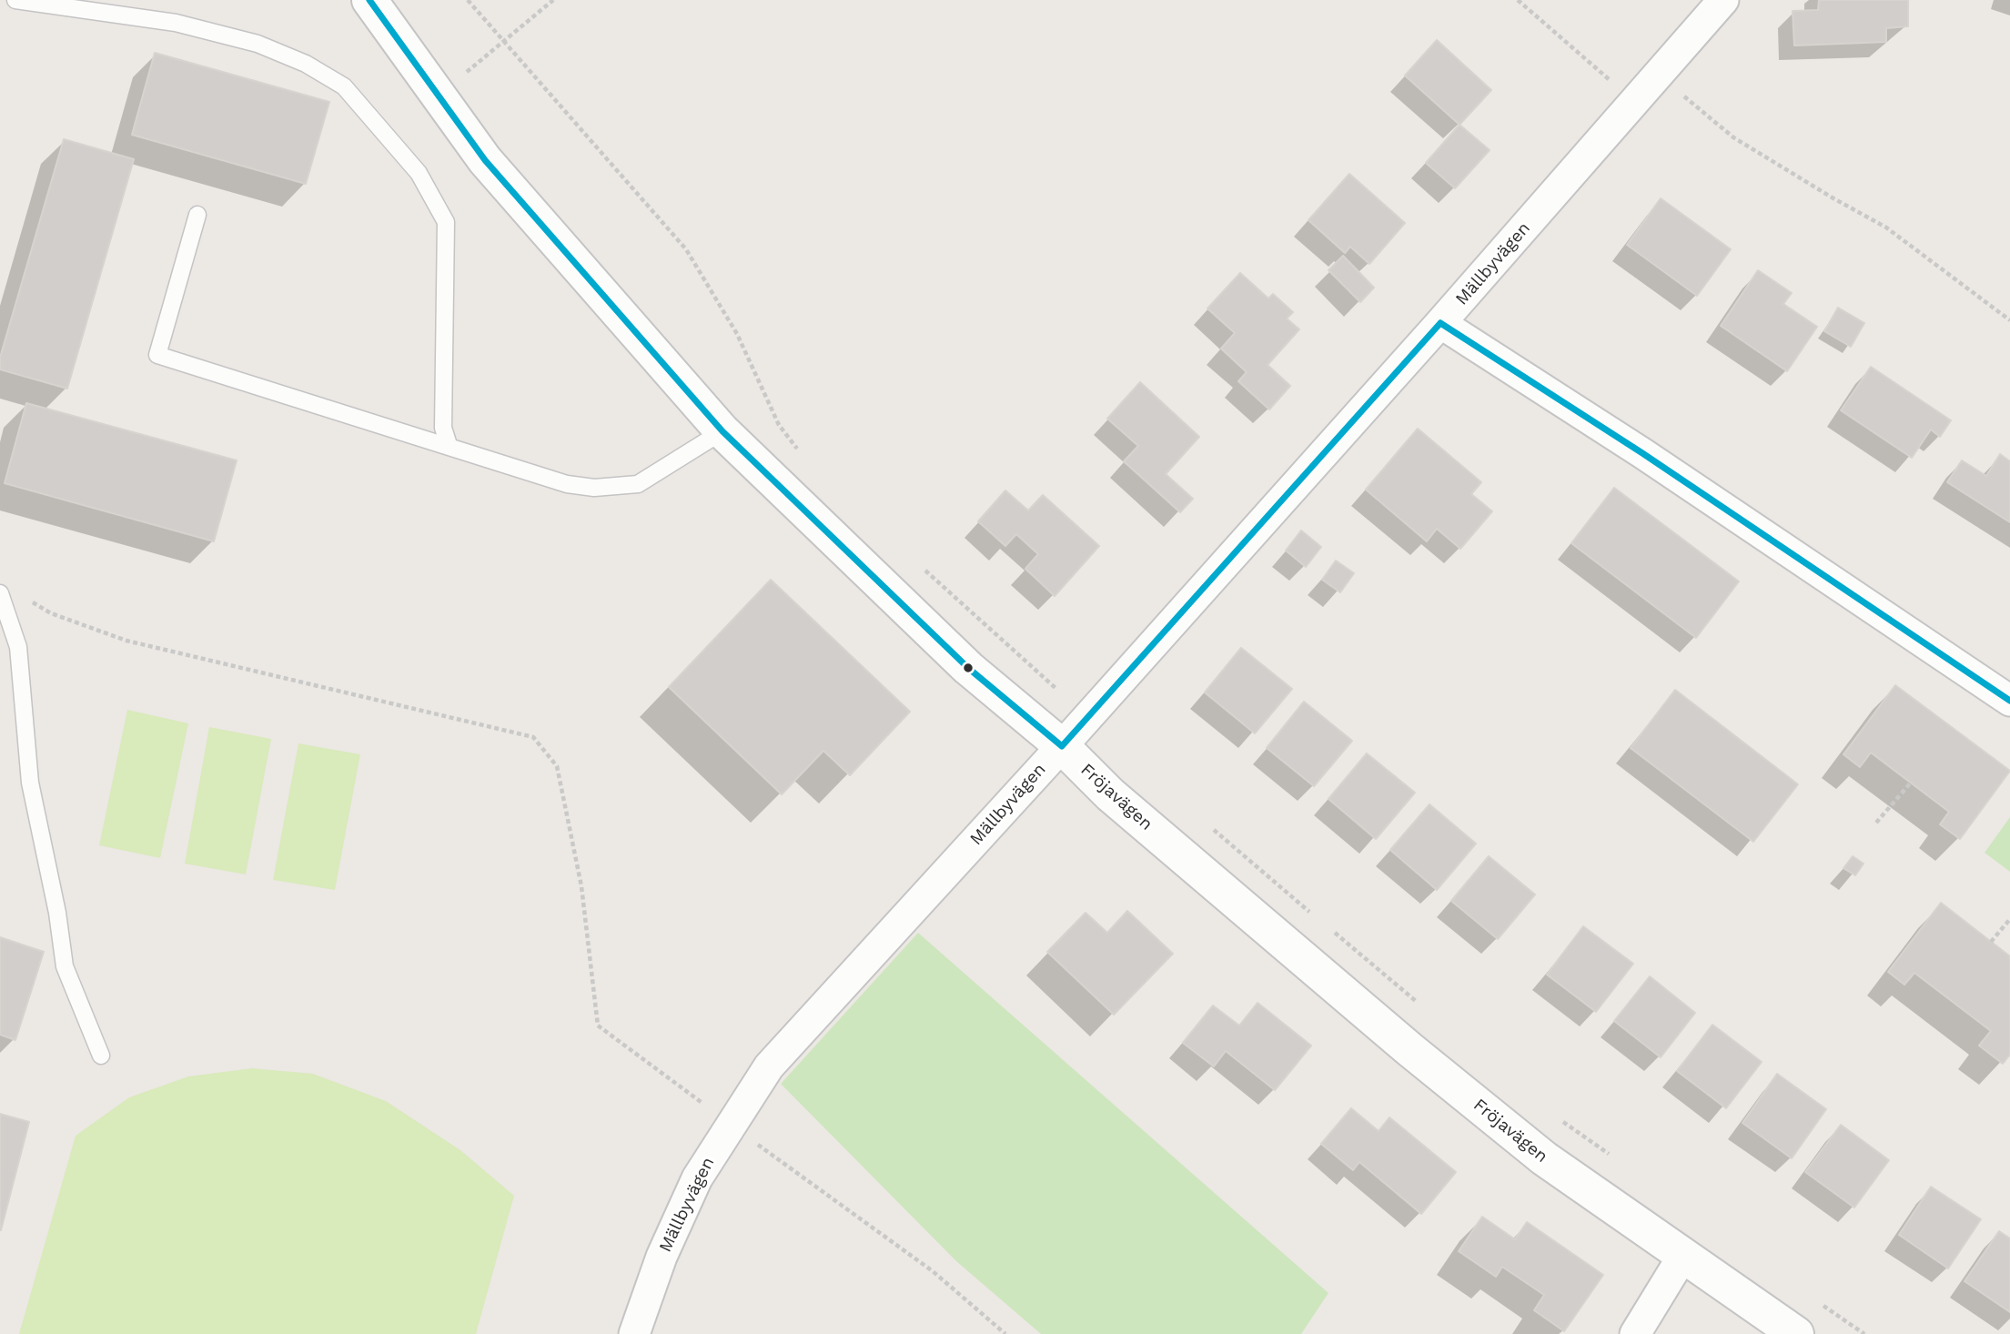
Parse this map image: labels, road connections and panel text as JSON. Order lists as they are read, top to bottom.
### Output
{
  "streets": {
    "street": ["Mällbyvägen", "Fröjavägen"]
  },
  "crossings": [
    ["Mällbyvägen", "Fröjavägen"]
  ]
}
